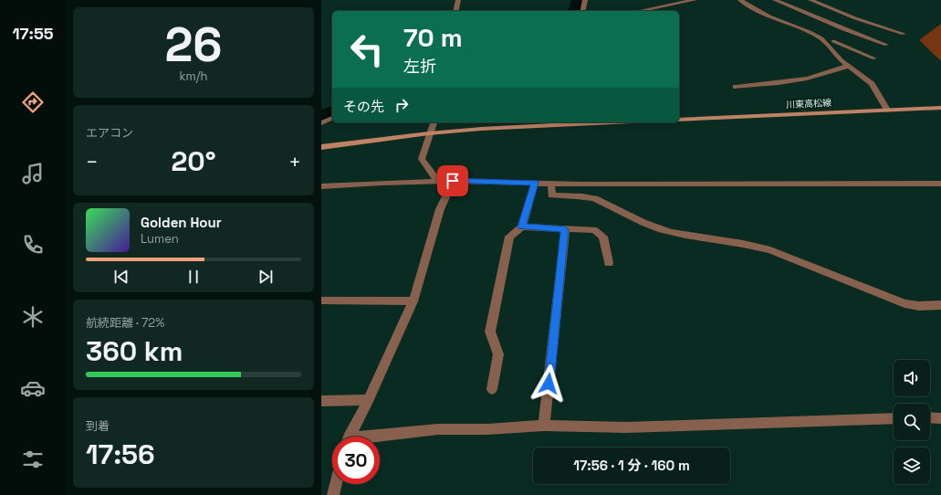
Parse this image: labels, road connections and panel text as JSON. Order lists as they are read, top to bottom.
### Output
{
  "streets": {
    "main road": ["川東高松線"]
  },
  "page": {
    "tabs": "17:55",
    "tile": [
      ["26", "km/h"],
      "エアコン",
      ["航続距離 · 72%", "360 km"],
      ["到着", "17:56"]
    ],
    "turn": ["70 m", "左折"],
    "then": "その先",
    "heat": ["−", "20°", "+"],
    "song": ["Golden Hour", "Lumen"],
    "limit": "30",
    "trip": "17:56 · 1 分 · 160 m"
  }
}
